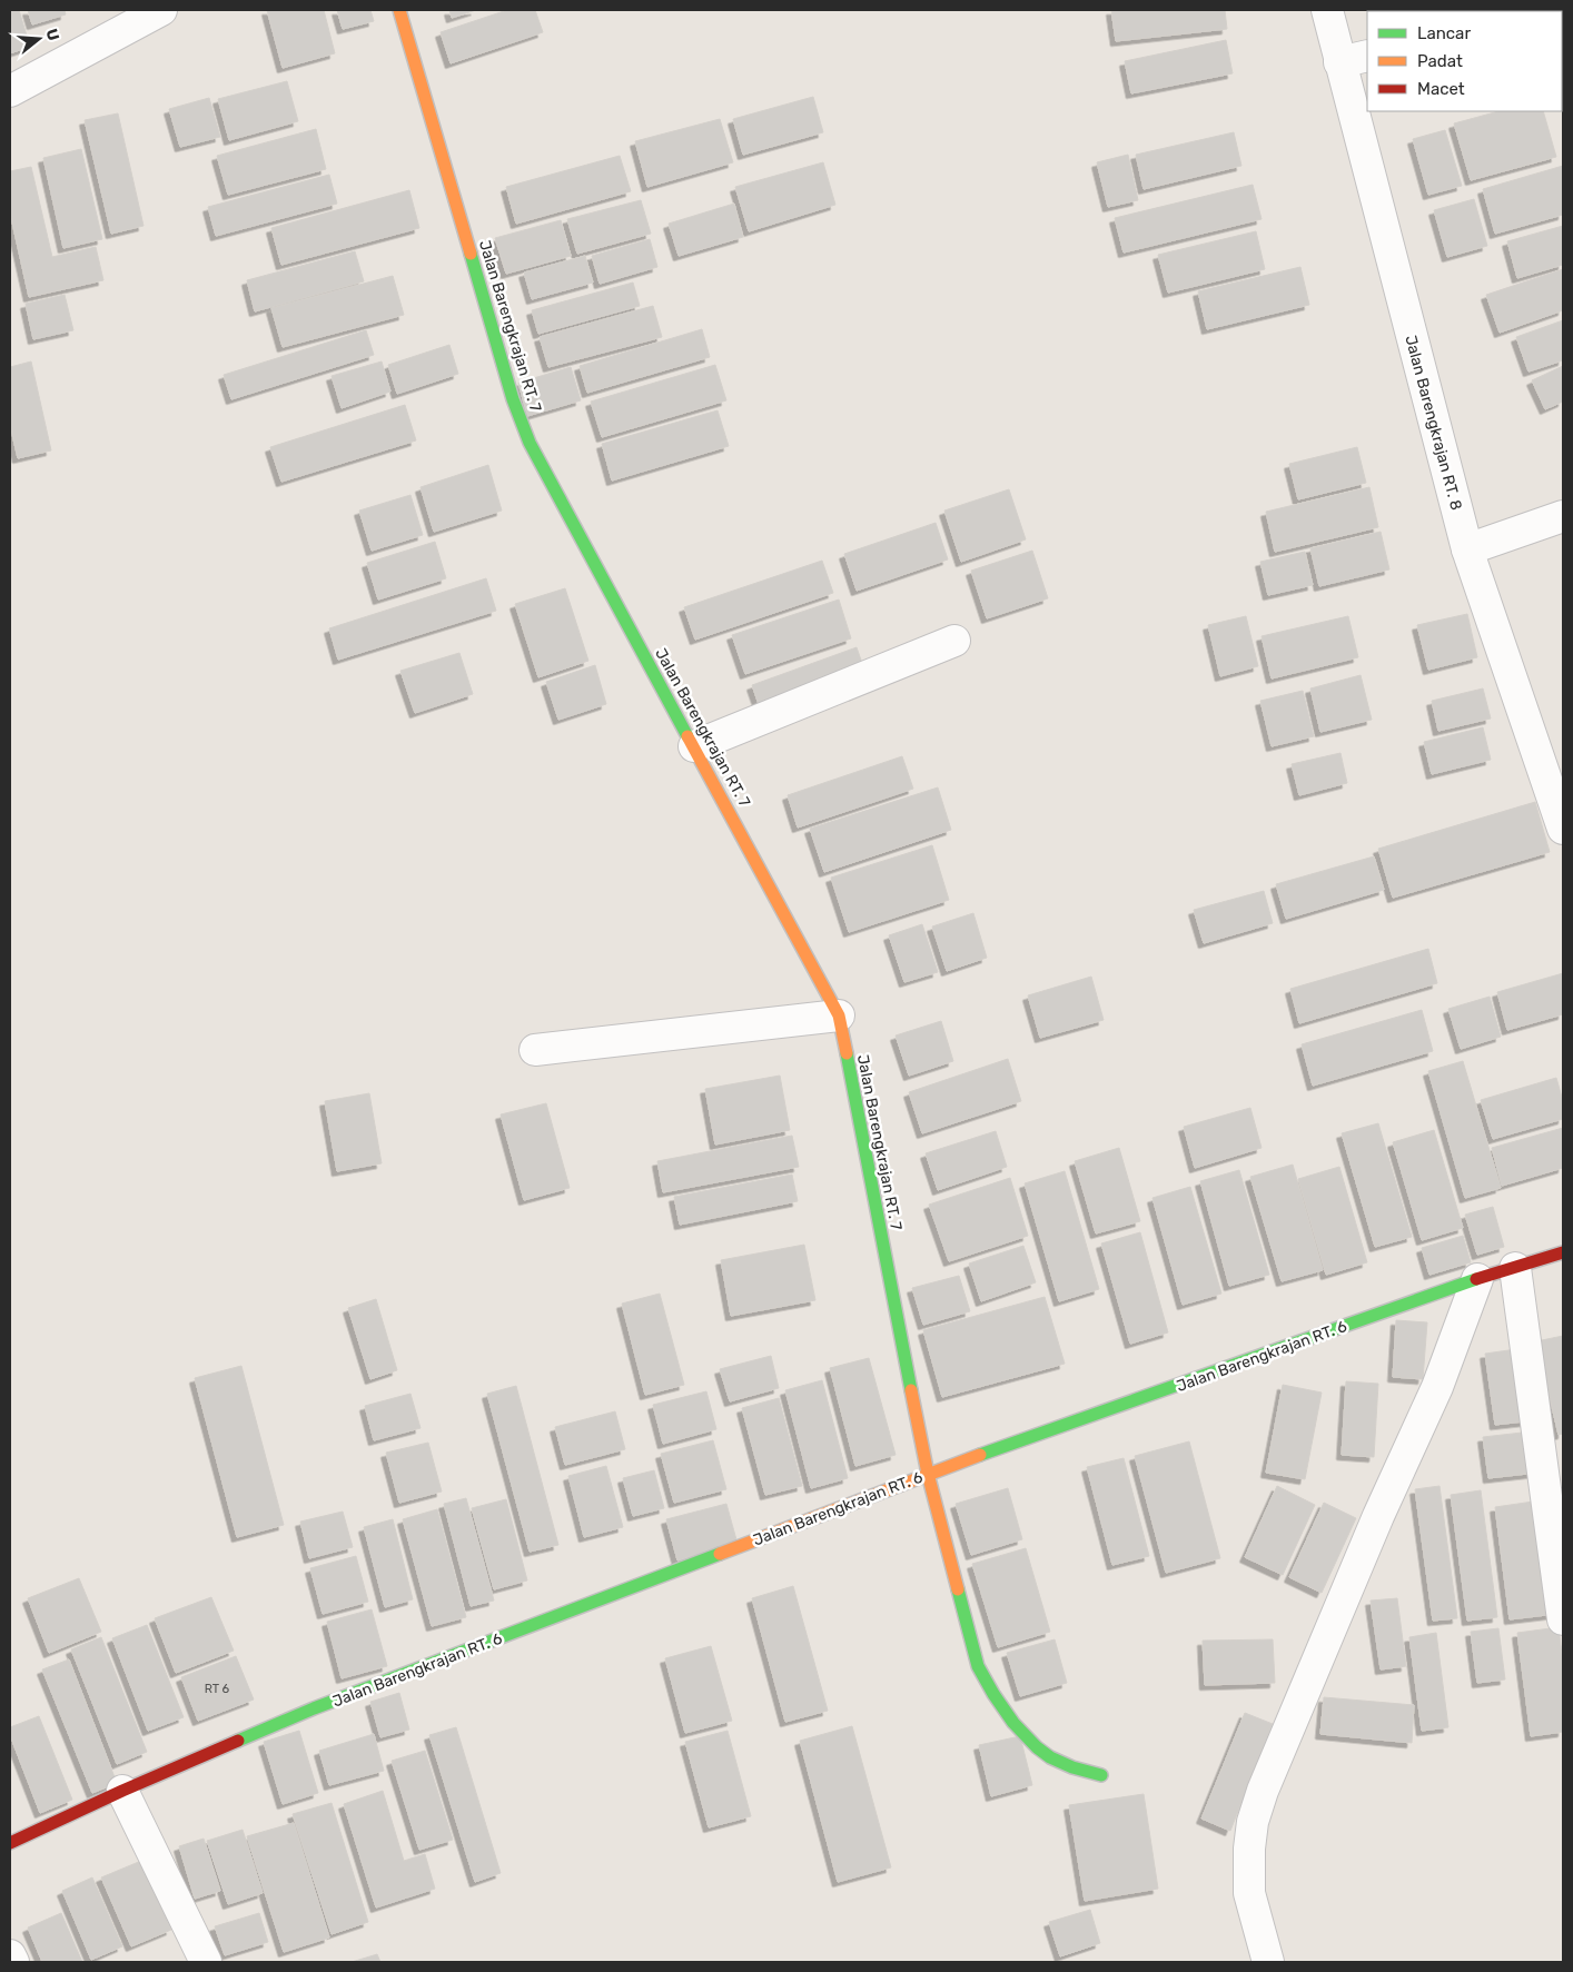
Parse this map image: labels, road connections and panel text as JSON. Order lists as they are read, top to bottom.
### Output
{
  "streets": {
    "street": ["Jalan Barengkrajan RT. 7", "Jalan Barengkrajan RT. 8", "Jalan Barengkrajan RT. 6"]
  },
  "crossings": [
    ["Jalan Barengkrajan RT. 7", "Jalan Barengkrajan RT. 6"]
  ],
  "house_numbers": ["RT 6"],
  "legend": ["Lancar", "Padat", "Macet"],
  "north": "right"
}
